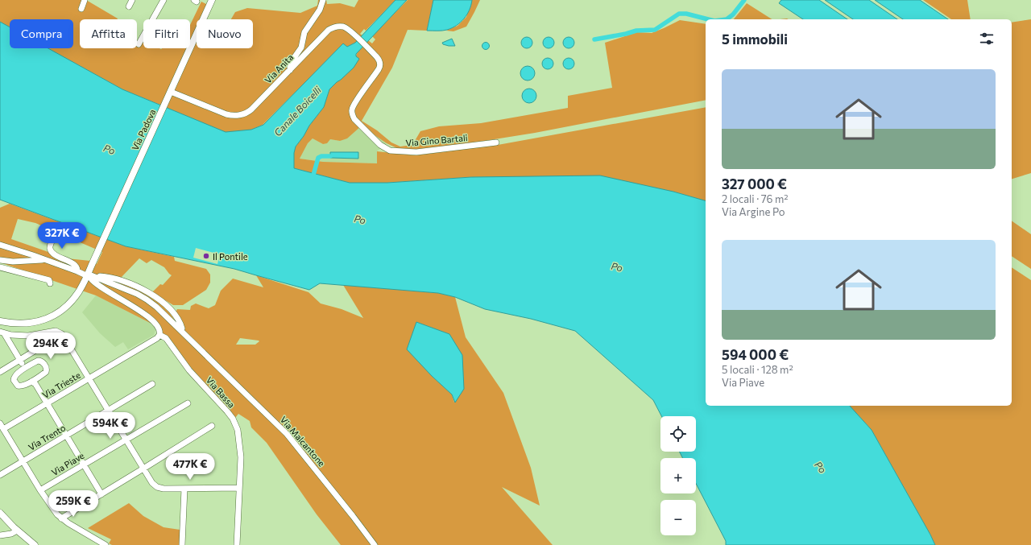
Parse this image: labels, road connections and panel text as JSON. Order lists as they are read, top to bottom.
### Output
{
  "streets": {
    "main road": ["Via Padova"],
    "street": [
      "Via Anita",
      "Via Gino Bartali",
      "Via Trieste",
      "Via Bassa",
      "Via Trento",
      "Via Malcantone",
      "Via Piave"
    ]
  },
  "crossings": [
    ["Via Anita", "Via Padova"],
    ["Via Anita", "Via Gino Bartali"],
    ["Via Trieste", "Via Bassa"],
    ["Via Bassa", "Via Malcantone"]
  ],
  "water": ["Canale Boicelli", "Po"],
  "places": ["Il Pontile"],
  "page": {
    "chip": [
      "Compra",
      "Affitta",
      "Filtri",
      "Nuovo"
    ],
    "heading": "5 immobili",
    "list": [
      {
        "name": "327 000 €",
        "note": "2 locali · 76 m² · Via Argine Po"
      },
      {
        "name": "594 000 €",
        "note": "5 locali · 128 m² · Via Piave"
      }
    ],
    "price": [
      "327K €",
      "294K €",
      "594K €",
      "477K €",
      "259K €"
    ],
    "map_buttons": ["+", "−"]
  }
}
